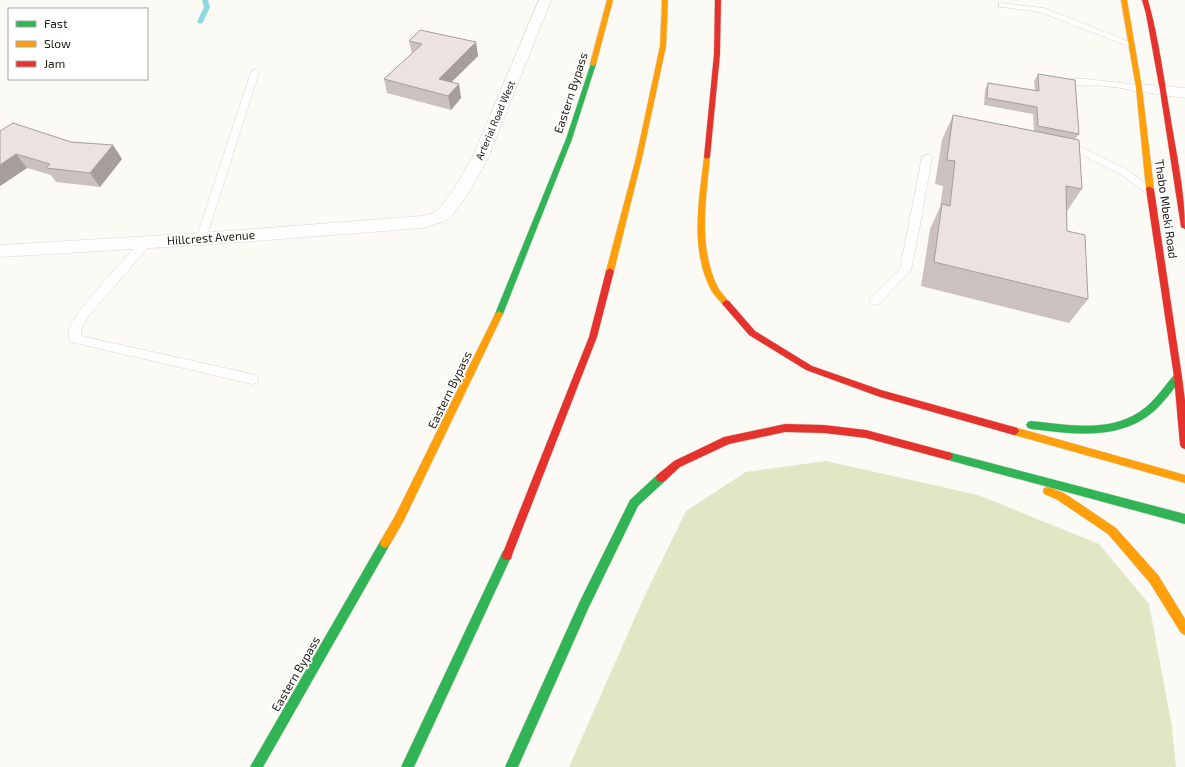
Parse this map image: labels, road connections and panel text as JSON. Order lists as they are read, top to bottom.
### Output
{
  "streets": {
    "main road": ["Eastern Bypass", "Thabo Mbeki Road"],
    "street": ["Arterial Road West", "Hillcrest Avenue"]
  },
  "crossings": [
    ["Arterial Road West", "Hillcrest Avenue"]
  ],
  "legend": ["Fast", "Slow", "Jam"]
}
